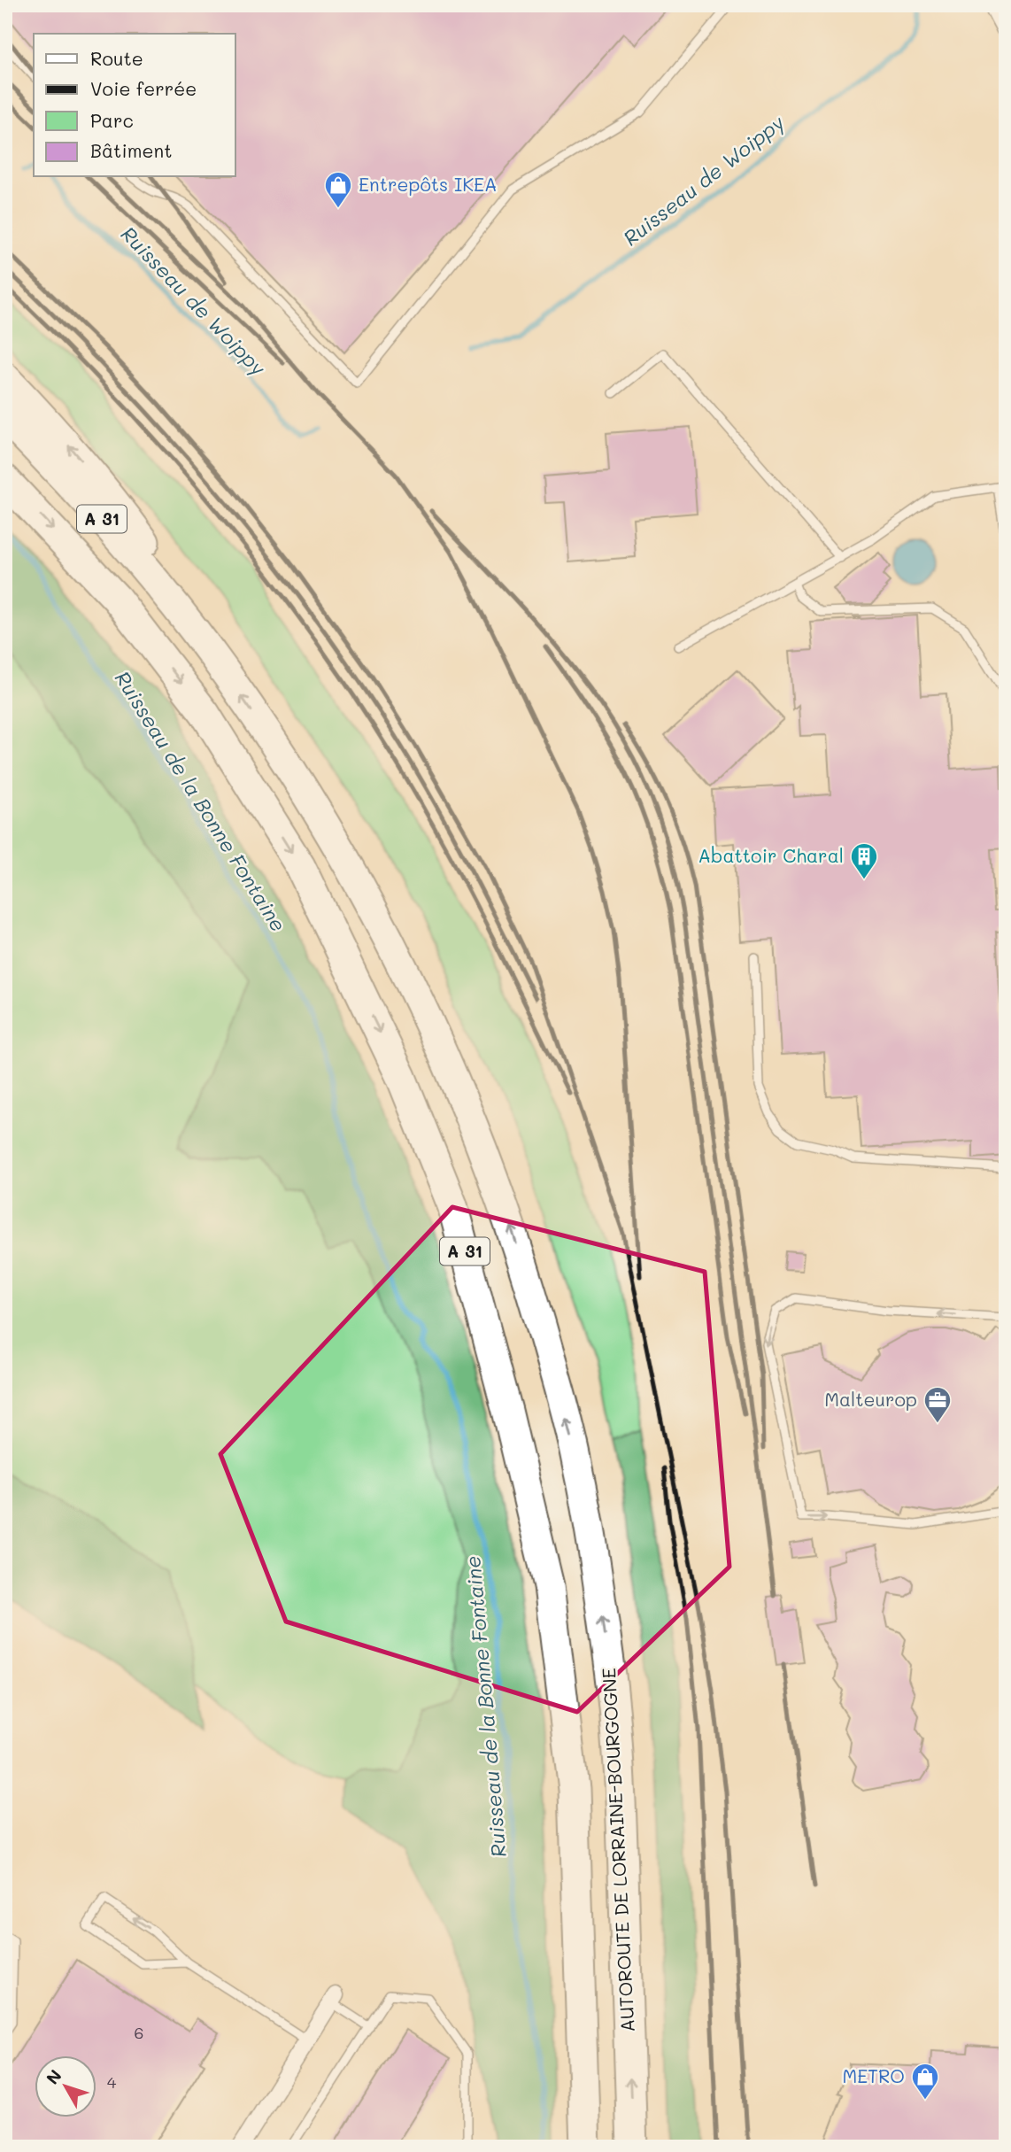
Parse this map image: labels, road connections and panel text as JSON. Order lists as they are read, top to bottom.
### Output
{
  "streets": {
    "highway": ["A 31", "AUTOROUTE DE LORRAINE-BOURGOGNE"]
  },
  "water": ["Ruisseau de Woippy", "Ruisseau de la Bonne Fontaine"],
  "places": {
    "shop": ["Entrepôts IKEA", "METRO"],
    "building": ["Abattoir Charal"],
    "office": ["Malteurop"]
  },
  "house_numbers": ["6", "4"],
  "legend": [
    "Route",
    "Voie ferrée",
    "Parc",
    "Bâtiment"
  ],
  "north": "top left"
}
